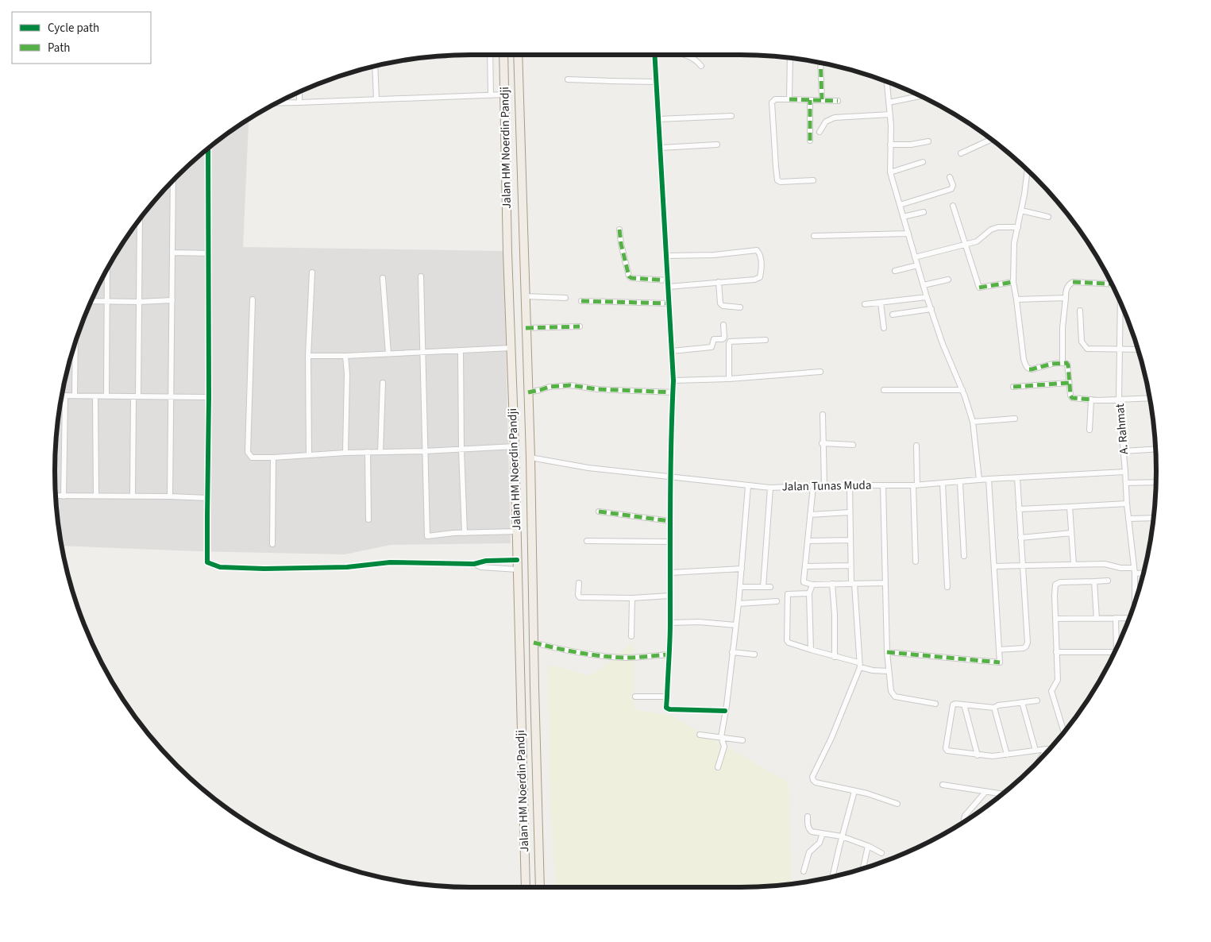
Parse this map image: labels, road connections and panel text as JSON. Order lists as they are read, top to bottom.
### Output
{
  "streets": {
    "main road": ["Jalan HM Noerdin Pandji"],
    "street": ["A. Rahmat", "Jalan Tunas Muda"]
  },
  "crossings": [
    ["Jalan HM Noerdin Pandji", "Jalan Tunas Muda"],
    ["A. Rahmat", "Jalan Tunas Muda"]
  ],
  "legend": ["Cycle path", "Path"]
}
